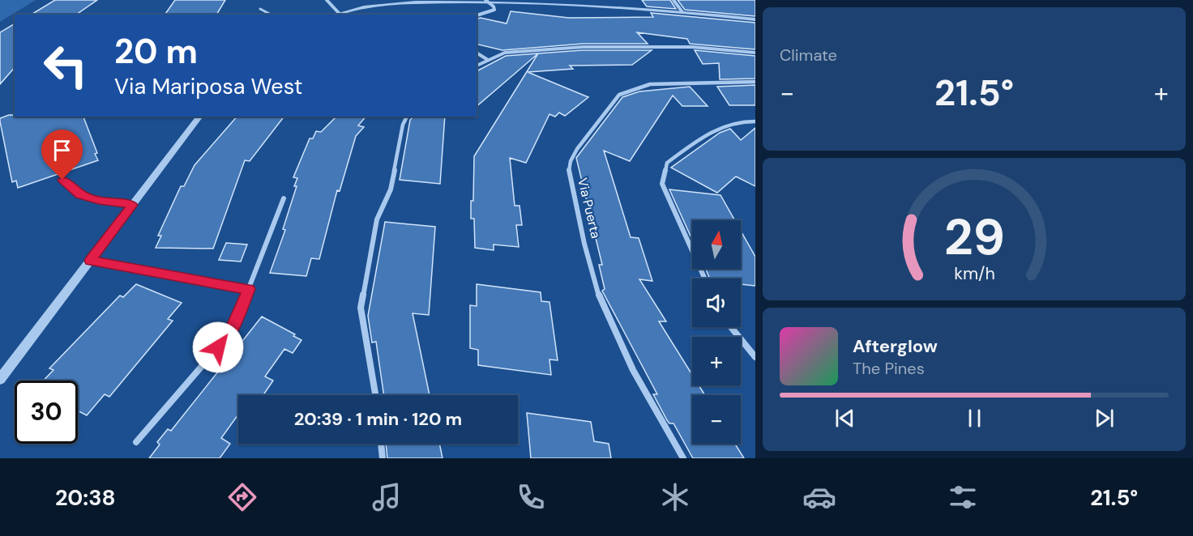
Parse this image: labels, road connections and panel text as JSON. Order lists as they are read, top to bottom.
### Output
{
  "streets": {
    "street": ["Via Puerta"]
  },
  "north": "top",
  "page": {
    "tile": "Climate",
    "turn": ["20 m", "Via Mariposa West"],
    "heat": ["−", "21.5°", "+"],
    "map_buttons": ["+", "−"],
    "song": ["Afterglow", "The Pines"],
    "limit": "30",
    "trip": "20:39 · 1 min · 120 m",
    "tabs": ["20:38", "21.5°"],
    "gauge": ["29", "km/h"]
  }
}
